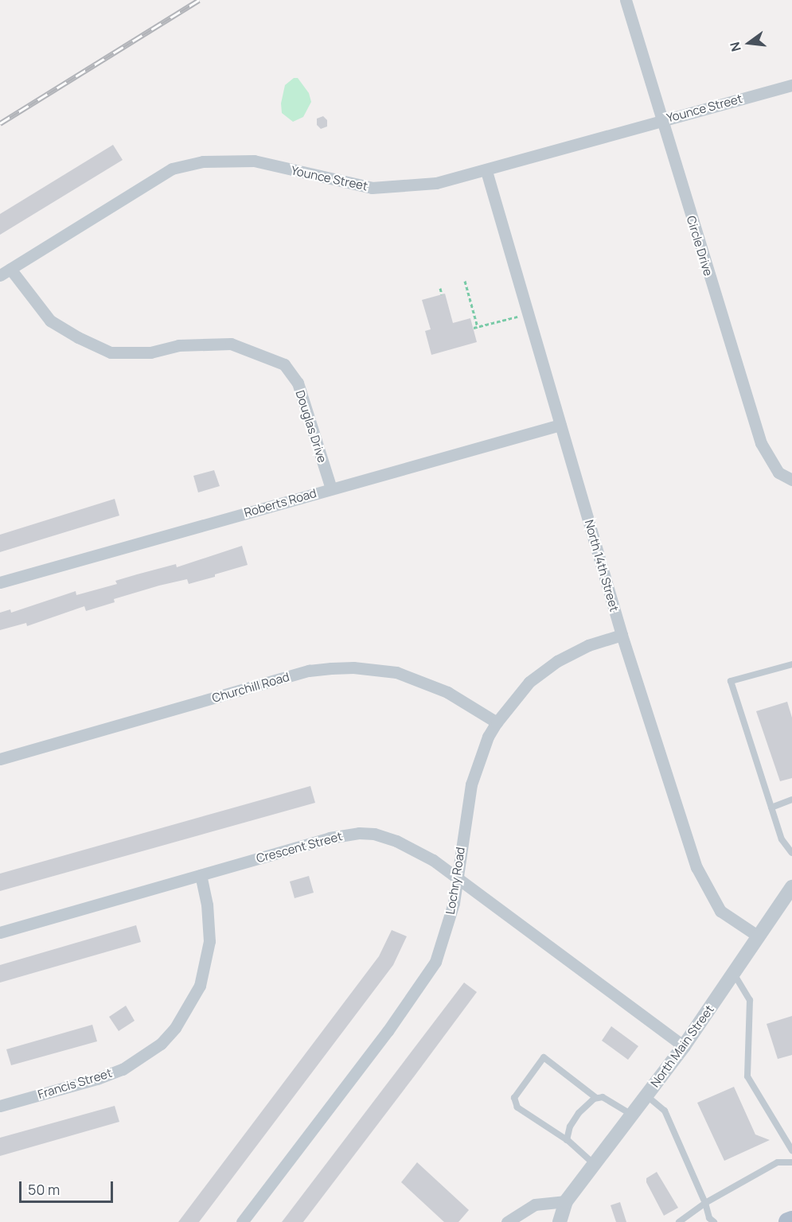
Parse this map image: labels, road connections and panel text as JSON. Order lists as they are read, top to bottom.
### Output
{
  "streets": {
    "street": [
      "Younce Street",
      "Circle Drive",
      "Douglas Drive",
      "Roberts Road",
      "North 14th Street",
      "Churchill Road",
      "Crescent Street",
      "Lochry Road",
      "North Main Street",
      "Francis Street"
    ]
  },
  "crossings": [
    ["Younce Street", "Circle Drive"],
    ["Younce Street", "Douglas Drive"],
    ["Younce Street", "North 14th Street"],
    ["Douglas Drive", "Roberts Road"],
    ["Roberts Road", "North 14th Street"],
    ["North 14th Street", "Lochry Road"],
    ["North 14th Street", "North Main Street"],
    ["Churchill Road", "Lochry Road"],
    ["Crescent Street", "Lochry Road"],
    ["Crescent Street", "North Main Street"],
    ["Crescent Street", "Francis Street"]
  ],
  "scale_bar": "50 m",
  "north": "left"
}
